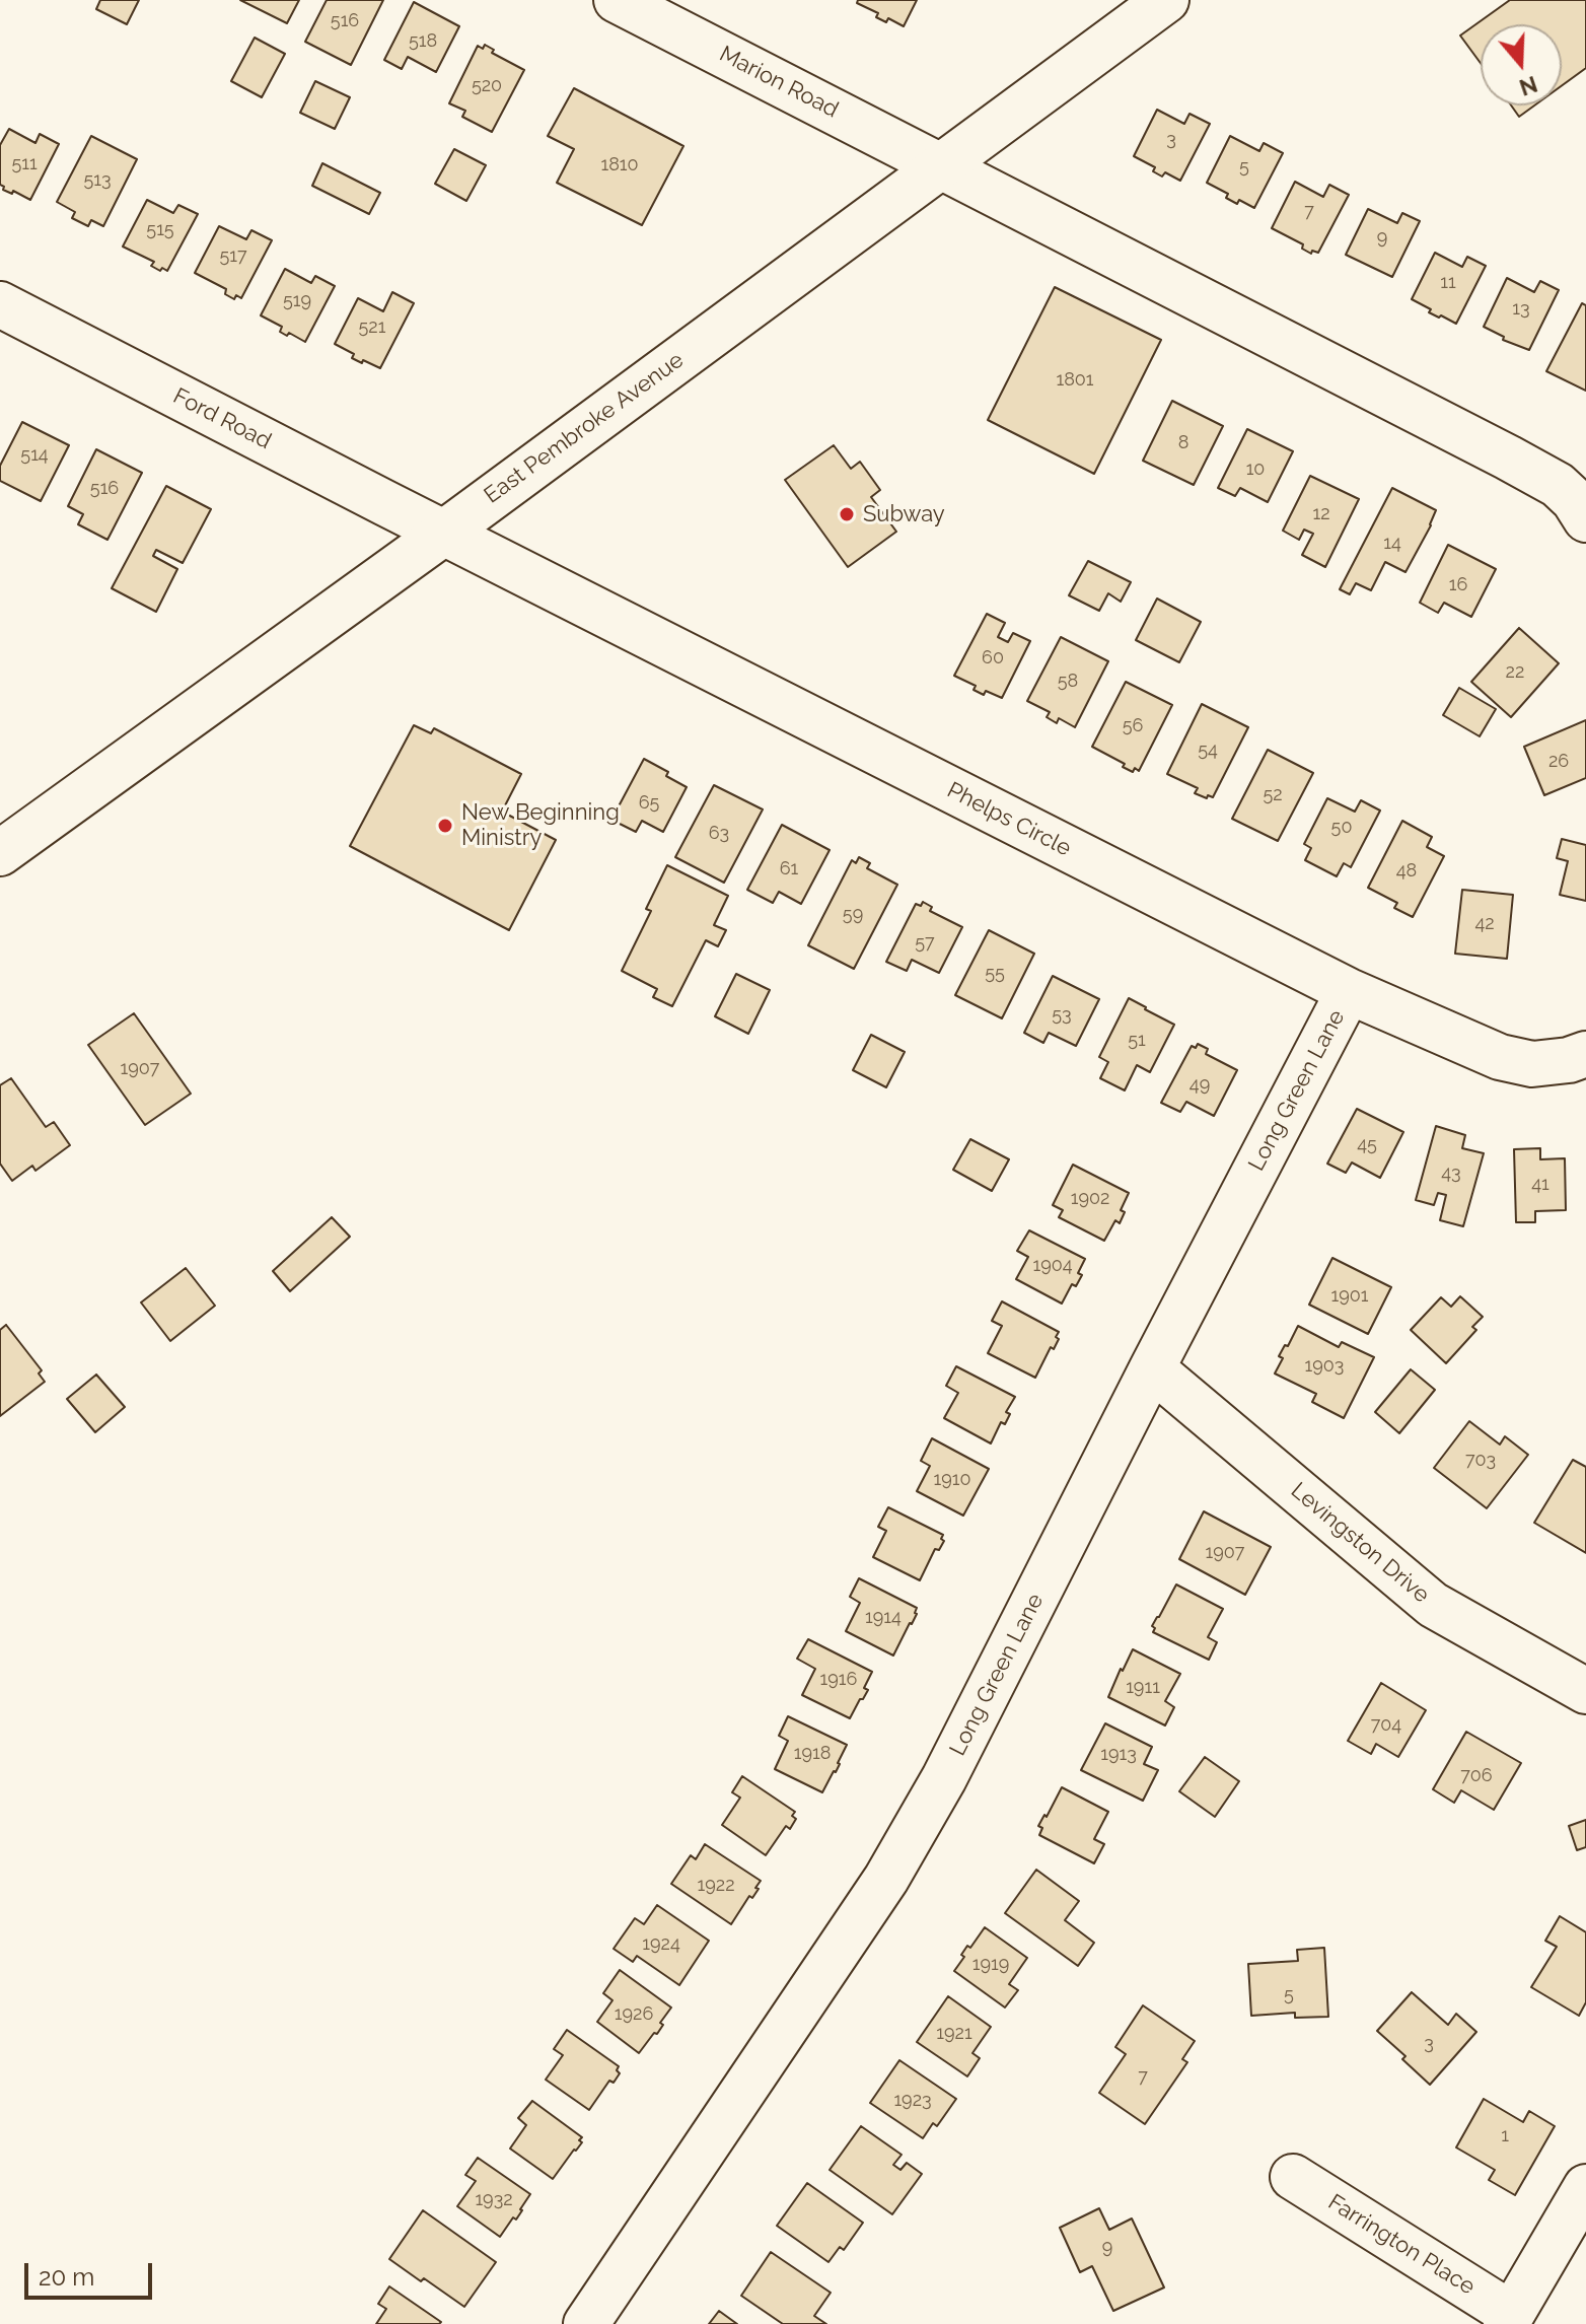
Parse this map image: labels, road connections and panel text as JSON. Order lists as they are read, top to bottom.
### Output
{
  "streets": {
    "street": [
      "Marion Road",
      "Ford Road",
      "East Pembroke Avenue",
      "Phelps Circle",
      "Long Green Lane",
      "Levingston Drive",
      "Farrington Place"
    ]
  },
  "crossings": [
    ["Marion Road", "East Pembroke Avenue"],
    ["Ford Road", "East Pembroke Avenue"],
    ["Ford Road", "Phelps Circle"],
    ["East Pembroke Avenue", "Phelps Circle"],
    ["Phelps Circle", "Long Green Lane"],
    ["Long Green Lane", "Levingston Drive"]
  ],
  "places": ["Subway", "New Beginning Ministry"],
  "house_numbers": [
    "516",
    "518",
    "520",
    "3",
    "511",
    "1810",
    "5",
    "513",
    "7",
    "515",
    "9",
    "517",
    "11",
    "519",
    "13",
    "521",
    "1801",
    "8",
    "514",
    "10",
    "516",
    "12",
    "14",
    "16",
    "60",
    "22",
    "58",
    "56",
    "54",
    "26",
    "52",
    "65",
    "50",
    "63",
    "61",
    "48",
    "59",
    "42",
    "57",
    "55",
    "53",
    "51",
    "1907",
    "49",
    "45",
    "43",
    "41",
    "1902",
    "1904",
    "1901",
    "1903",
    "703",
    "1910",
    "1907",
    "1914",
    "1916",
    "1911",
    "704",
    "1918",
    "1913",
    "706",
    "1922",
    "1924",
    "1919",
    "5",
    "1926",
    "1921",
    "3",
    "7",
    "1923",
    "1",
    "1932",
    "9"
  ],
  "scale_bar": "20 m",
  "north": "bottom"
}
